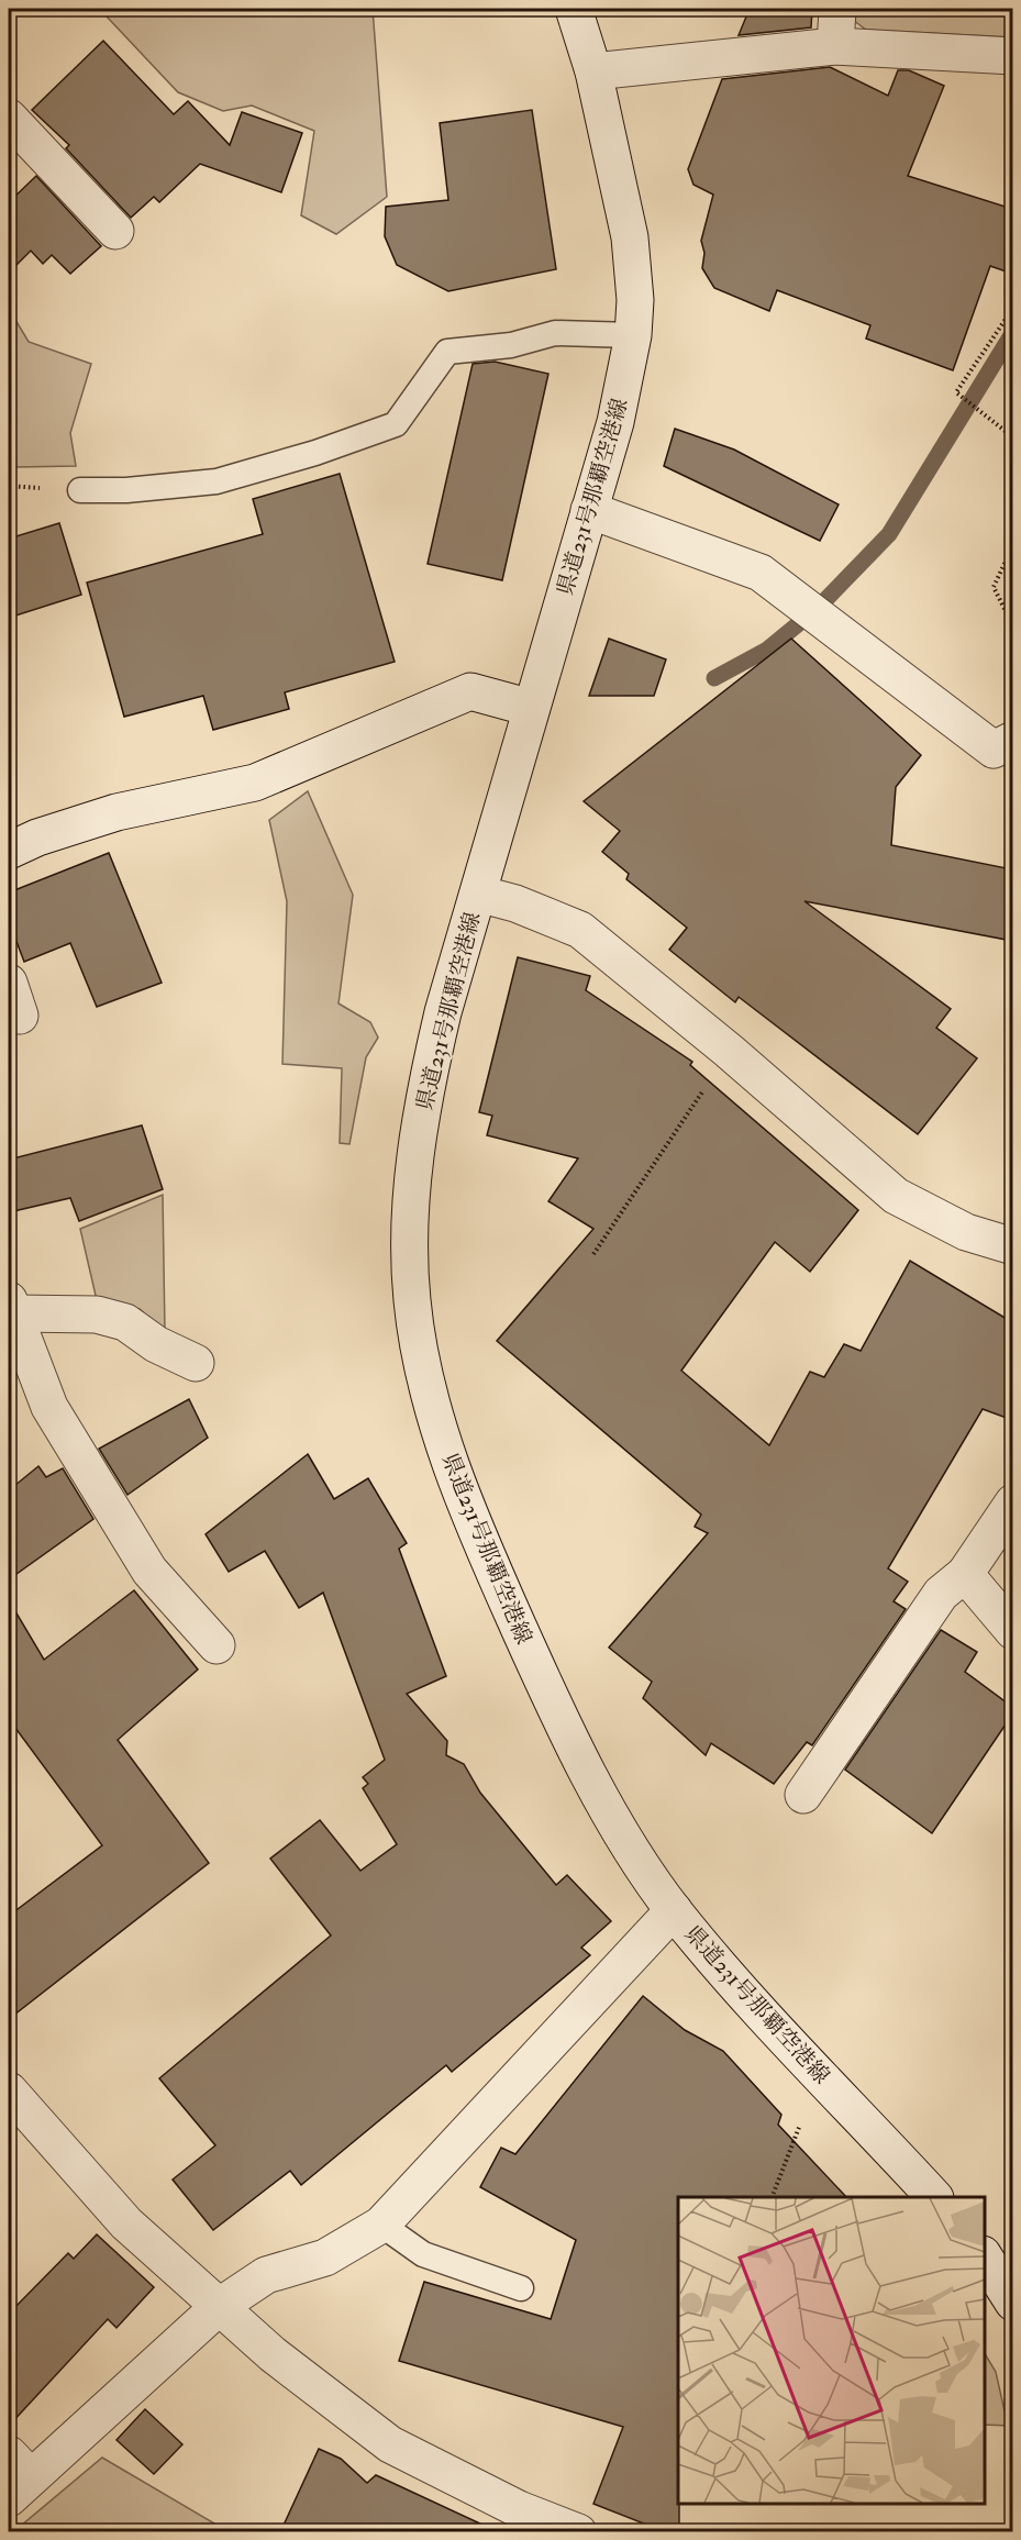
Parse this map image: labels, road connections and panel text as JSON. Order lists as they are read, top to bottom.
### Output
{
  "streets": {
    "street": ["県道231号那覇空港線"]
  }
}
